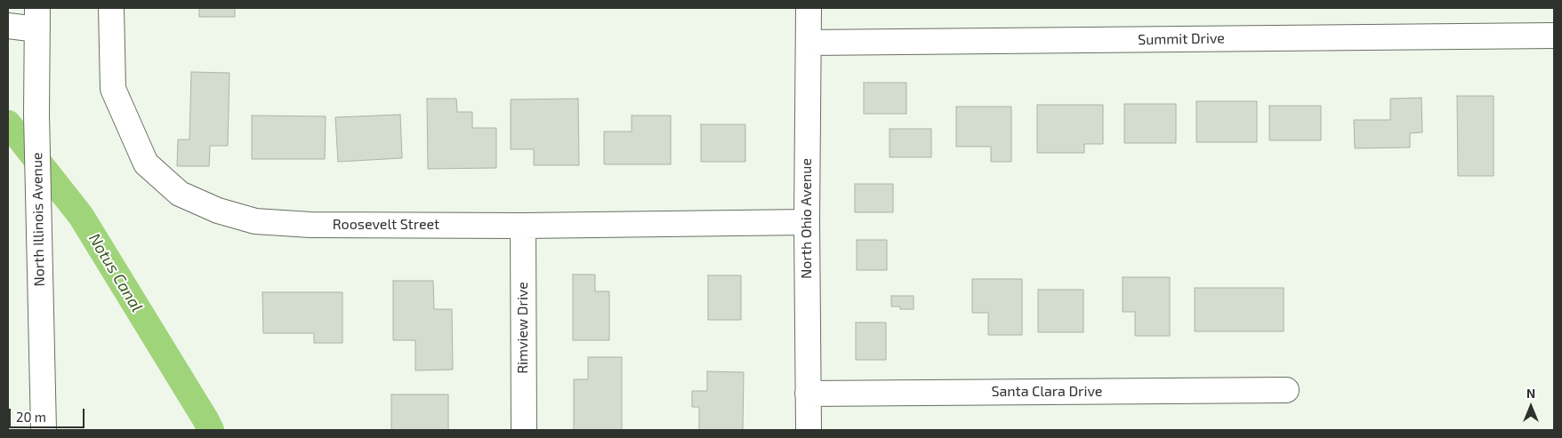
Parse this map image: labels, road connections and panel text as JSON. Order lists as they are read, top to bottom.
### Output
{
  "streets": {
    "street": [
      "Summit Drive",
      "North Ohio Avenue",
      "North Illinois Avenue",
      "Roosevelt Street",
      "Rimview Drive",
      "Santa Clara Drive"
    ]
  },
  "crossings": [
    ["Summit Drive", "North Ohio Avenue"],
    ["North Ohio Avenue", "Roosevelt Street"],
    ["North Ohio Avenue", "Santa Clara Drive"],
    ["Roosevelt Street", "Rimview Drive"]
  ],
  "water": ["Notus Canal"],
  "scale_bar": "20 m",
  "north": "top"
}
